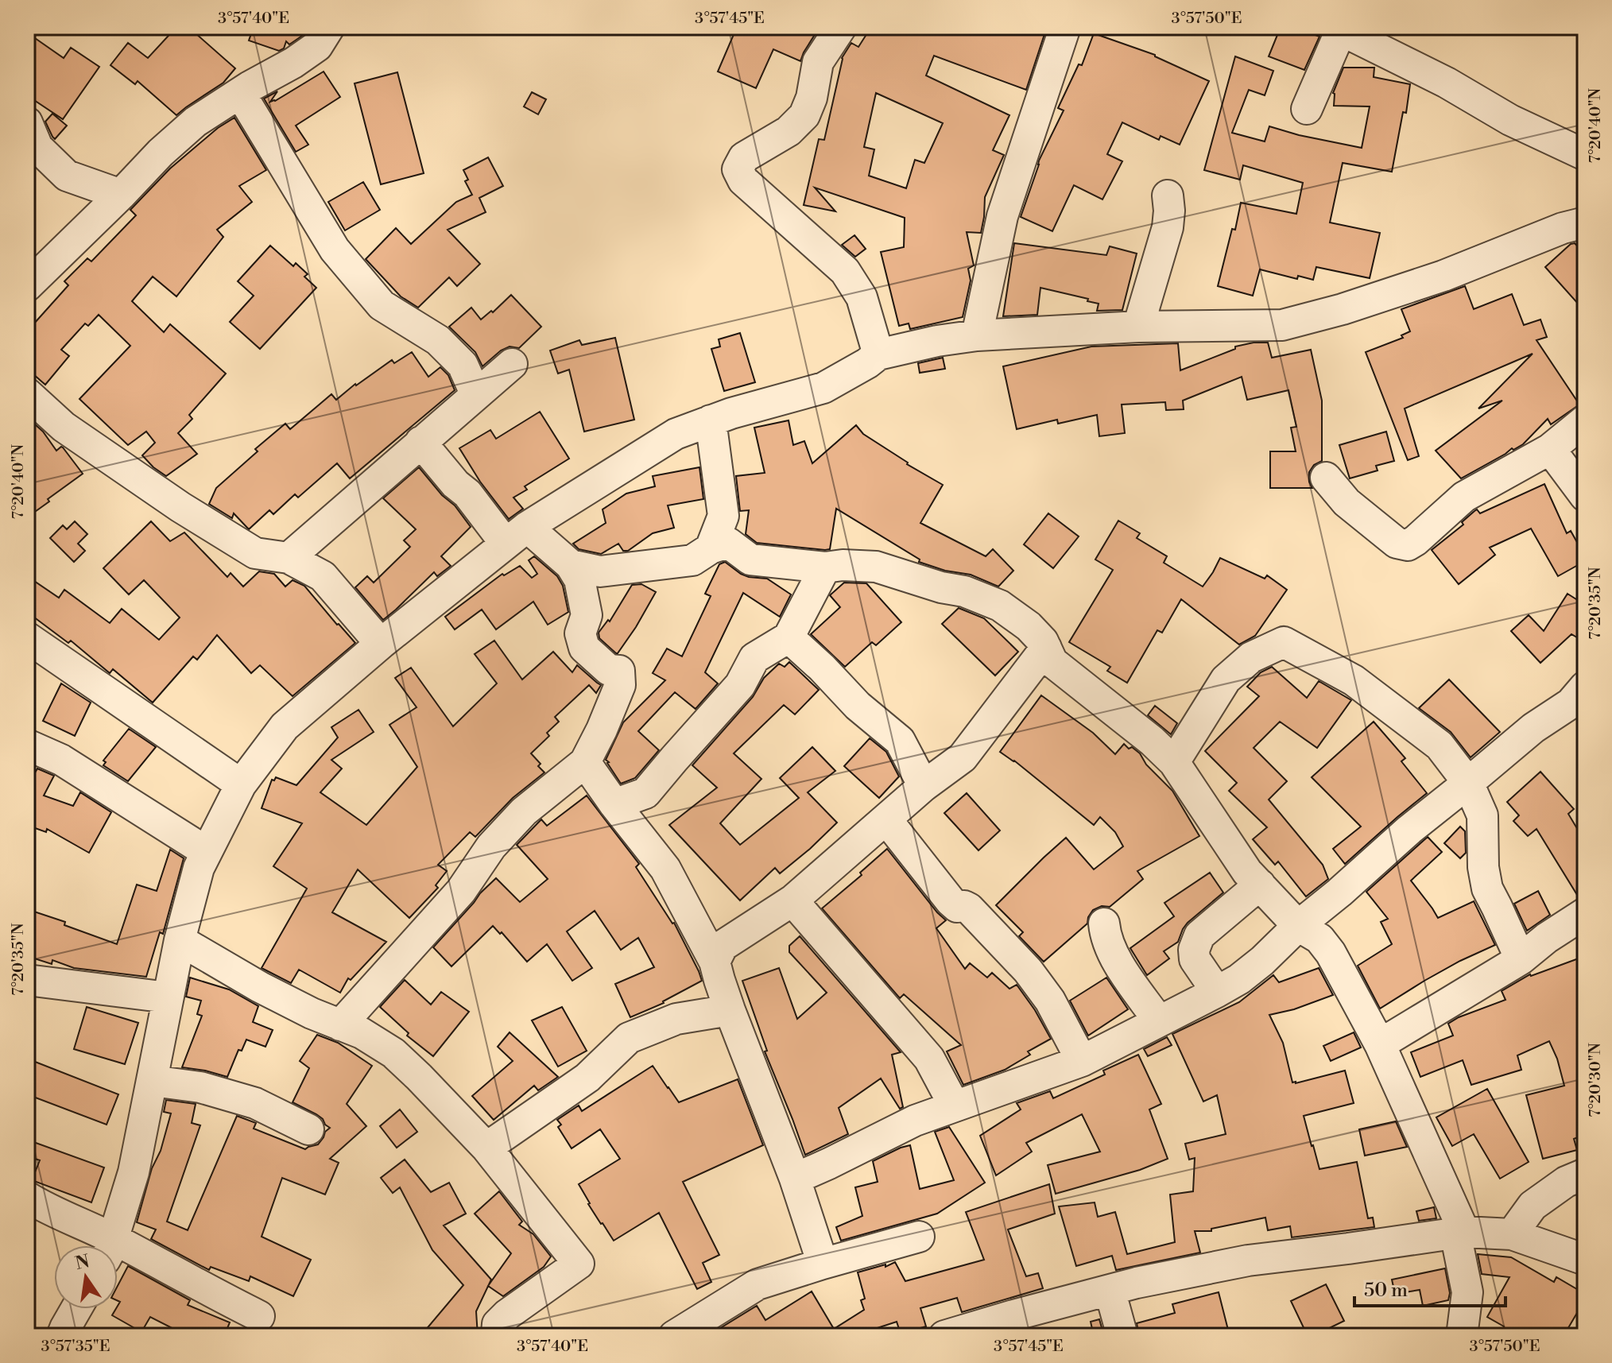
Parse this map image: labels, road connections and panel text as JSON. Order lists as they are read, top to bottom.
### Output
{
  "scale_bar": "50 m",
  "north": "top",
  "coordinates": [
    "3°57'40\"E",
    "3°57'45\"E",
    "3°57'50\"E",
    "7°20'40\"N",
    "7°20'35\"N",
    "7°20'30\"N",
    "3°57'35\"E"
  ]
}
